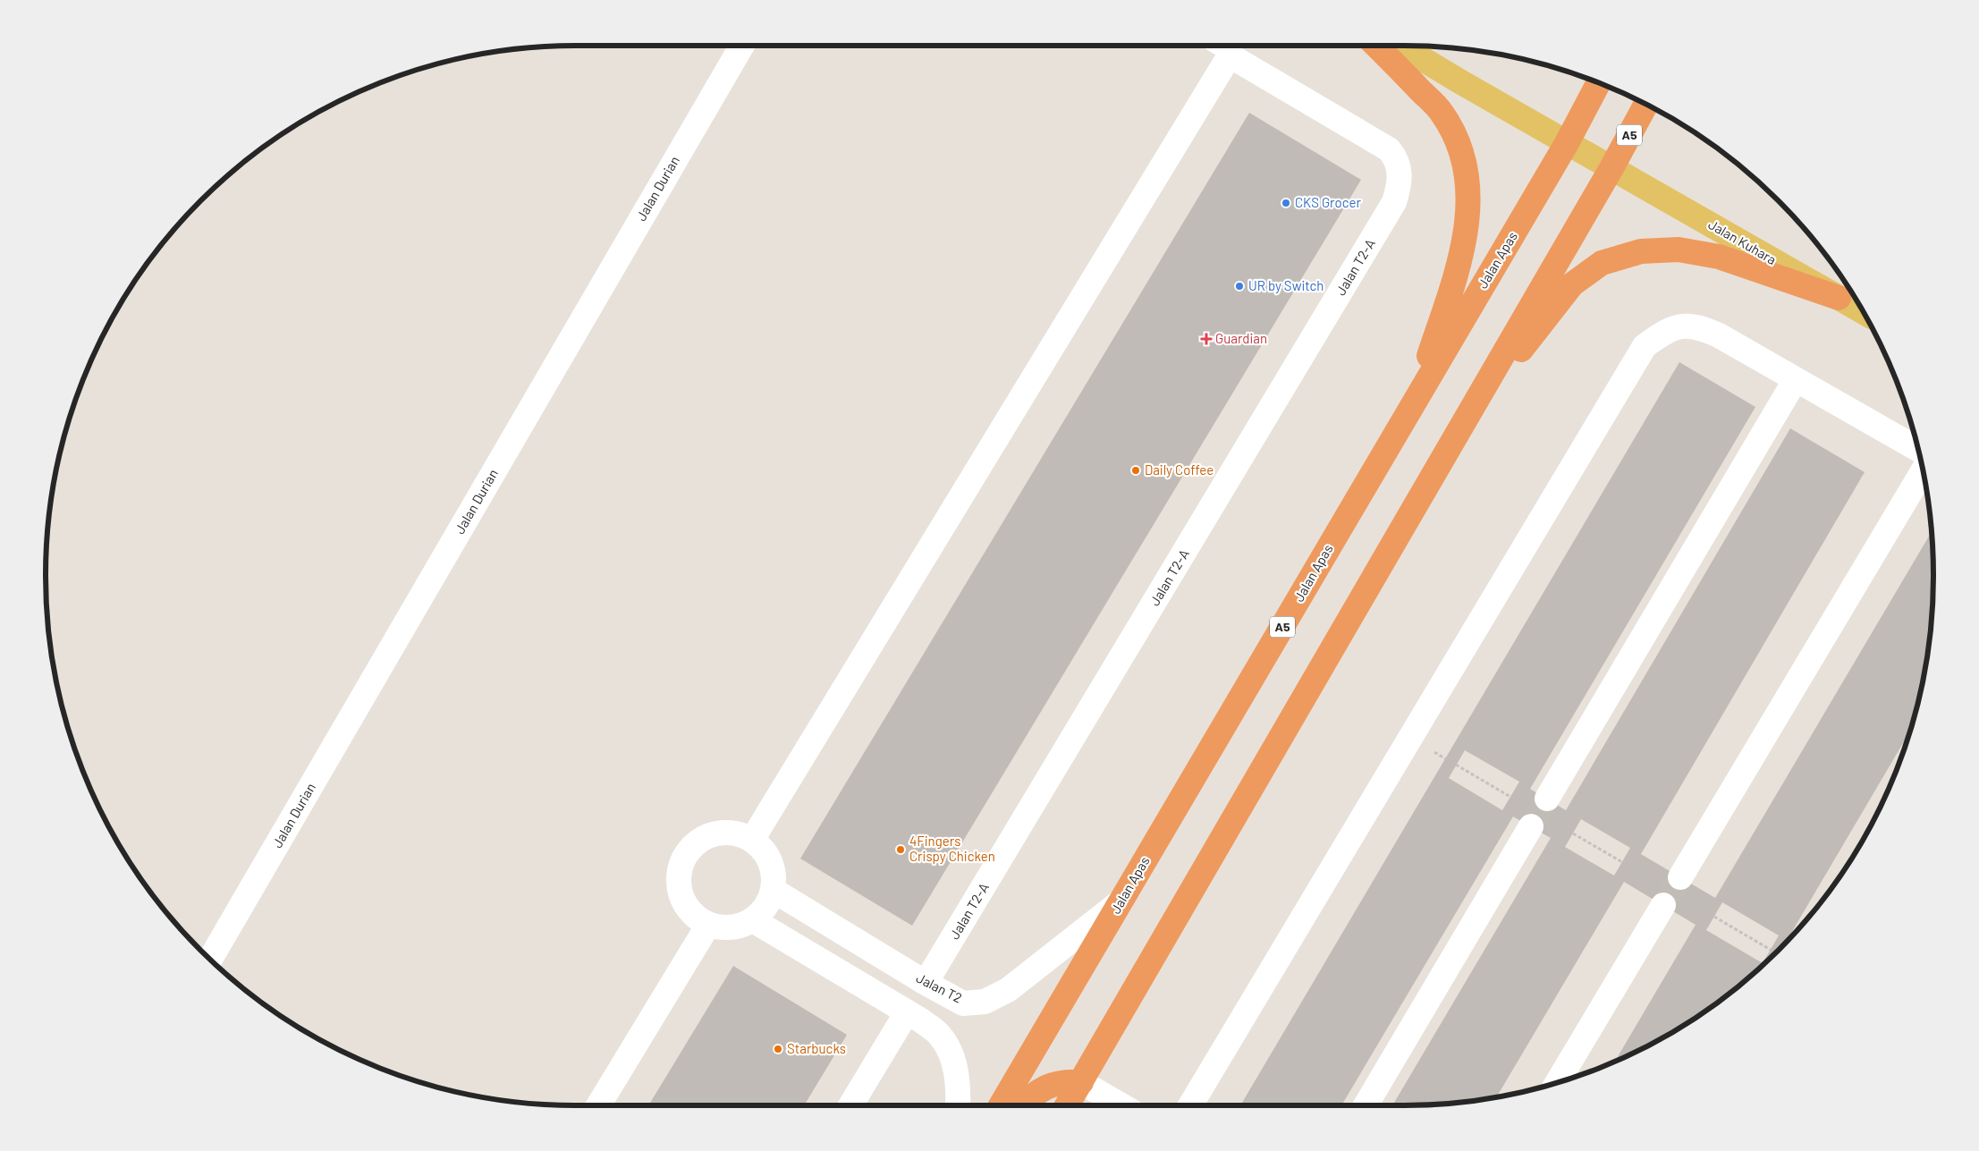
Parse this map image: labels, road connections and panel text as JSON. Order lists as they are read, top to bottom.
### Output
{
  "streets": {
    "highway": ["A5", "Jalan Apas"],
    "main road": ["Jalan Kuhara"],
    "street": ["Jalan Durian", "Jalan T2-A", "Jalan T2"]
  },
  "crossings": [
    ["A5", "Jalan Kuhara"],
    ["Jalan Kuhara", "Jalan Apas"],
    ["Jalan Apas", "Jalan T2"],
    ["Jalan T2-A", "Jalan T2"]
  ],
  "places": {
    "other": [
      "CKS Grocer",
      "UR by Switch",
      "Daily Coffee",
      "4Fingers Crispy Chicken",
      "Starbucks"
    ],
    "health": ["Guardian"]
  }
}
